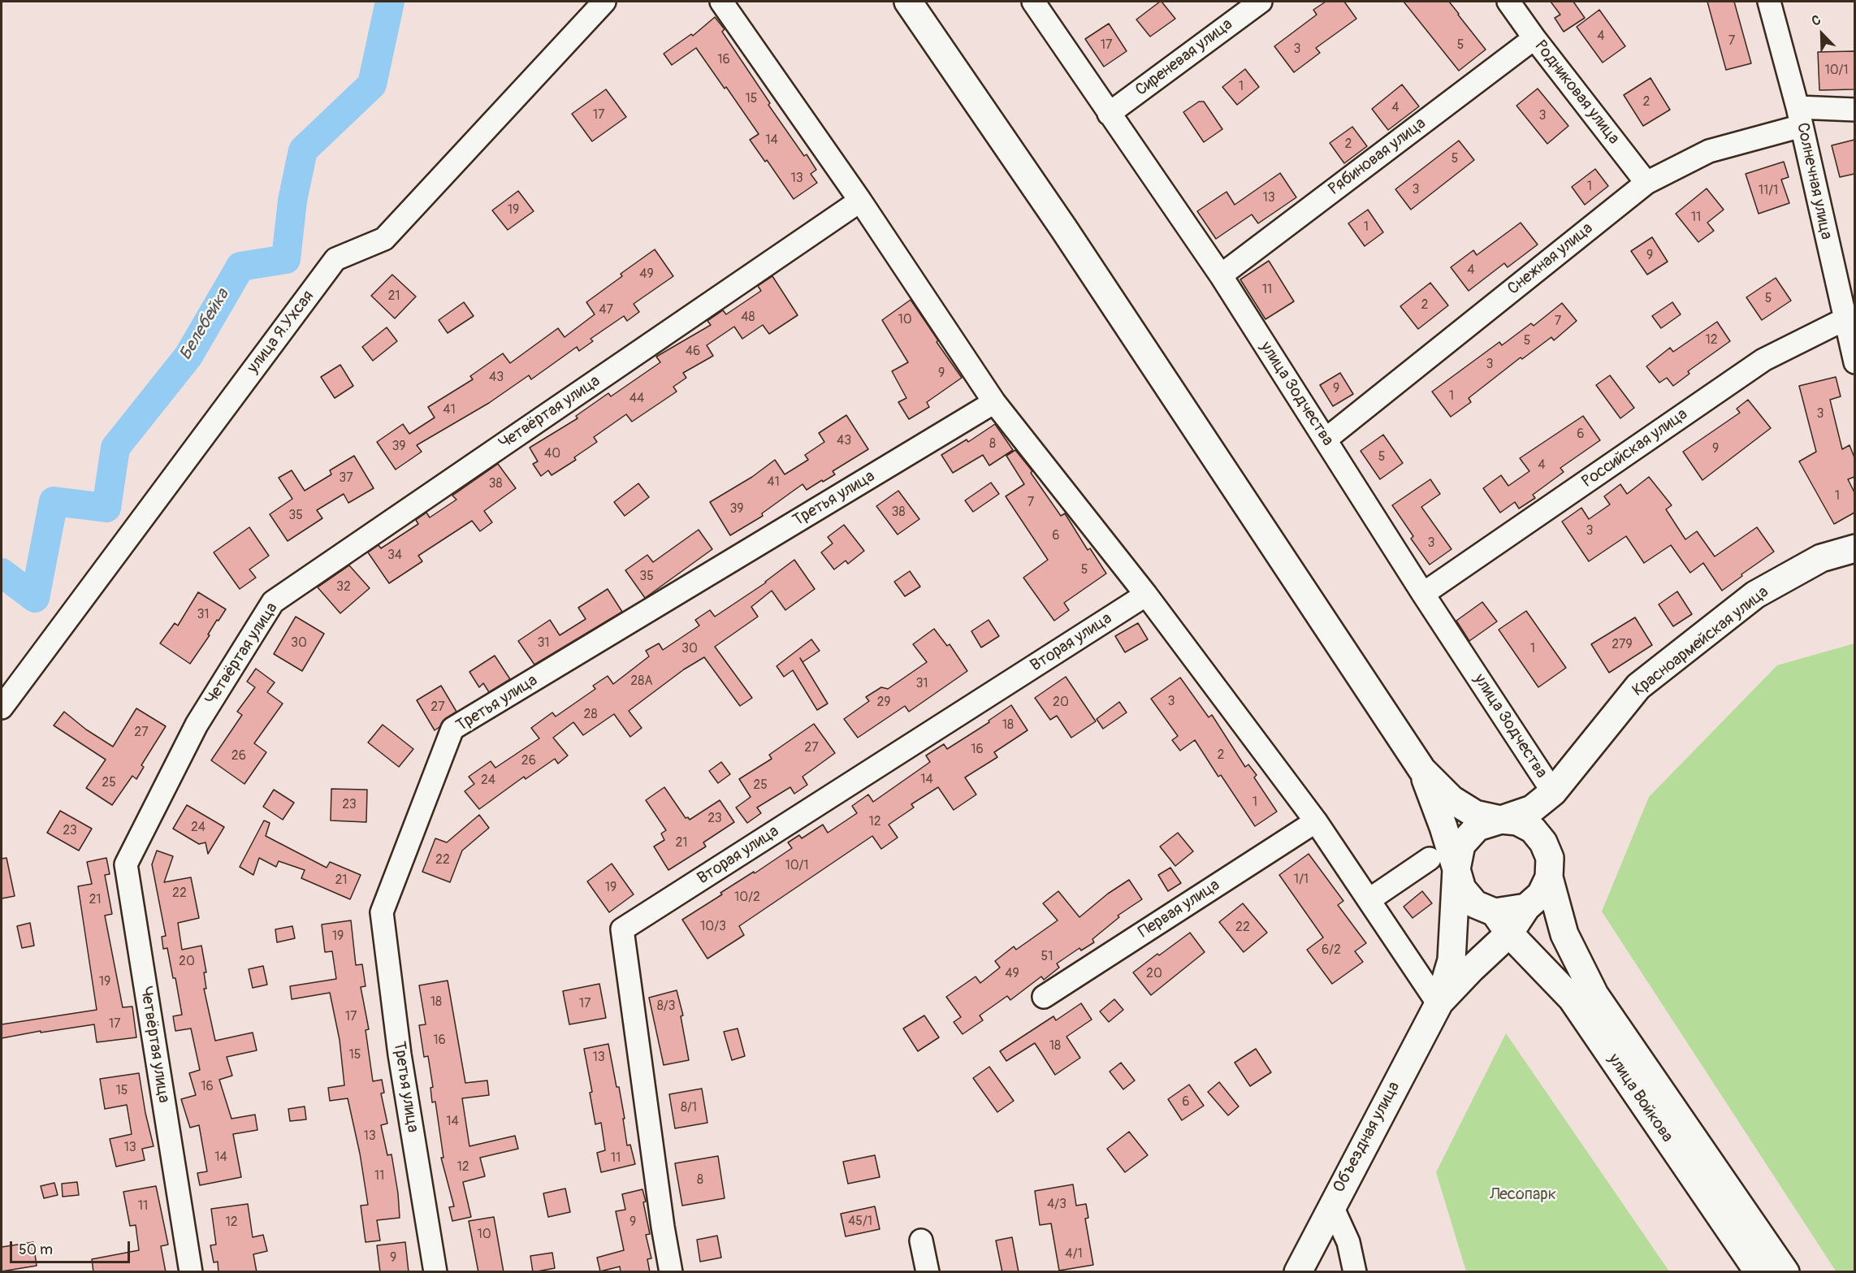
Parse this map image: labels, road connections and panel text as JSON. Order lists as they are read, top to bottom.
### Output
{
  "streets": {
    "main road": ["Красноармейская улица", "улица Войкова", "Объездная улица"],
    "street": [
      "Сиреневая улица",
      "Родниковая улица",
      "Рябиновая улица",
      "Солнечная улица",
      "Снежная улица",
      "улица Я.Ухсая",
      "улица Зодчества",
      "Четвёртая улица",
      "Российская улица",
      "Третья улица",
      "Вторая улица",
      "Первая улица"
    ]
  },
  "crossings": [
    ["Сиреневая улица", "улица Зодчества"],
    ["Родниковая улица", "Рябиновая улица"],
    ["Родниковая улица", "Снежная улица"],
    ["Рябиновая улица", "улица Зодчества"],
    ["Солнечная улица", "Снежная улица"],
    ["Солнечная улица", "Российская улица"],
    ["Снежная улица", "улица Зодчества"],
    ["улица Зодчества", "Российская улица"],
    ["улица Зодчества", "Красноармейская улица"],
    ["Красноармейская улица", "улица Войкова"]
  ],
  "water": ["Белебейка"],
  "parks": ["Лесопарк"],
  "house_numbers": [
    "4",
    "7",
    "17",
    "5",
    "3",
    "16",
    "10/1",
    "1",
    "15",
    "2",
    "4",
    "17",
    "3",
    "14",
    "2",
    "5",
    "13",
    "1",
    "3",
    "11/1",
    "13",
    "19",
    "11",
    "1",
    "9",
    "4",
    "49",
    "11",
    "21",
    "5",
    "2",
    "47",
    "48",
    "10",
    "7",
    "12",
    "5",
    "46",
    "3",
    "9",
    "43",
    "9",
    "1",
    "44",
    "41",
    "3",
    "6",
    "43",
    "8",
    "39",
    "9",
    "40",
    "5",
    "4",
    "37",
    "41",
    "38",
    "1",
    "7",
    "39",
    "38",
    "35",
    "3",
    "6",
    "3",
    "34",
    "5",
    "35",
    "32",
    "31",
    "30",
    "31",
    "279",
    "30",
    "1",
    "28А",
    "31",
    "3",
    "29",
    "20",
    "27",
    "28",
    "18",
    "27",
    "27",
    "16",
    "2",
    "26",
    "26",
    "14",
    "24",
    "25",
    "25",
    "1",
    "23",
    "23",
    "12",
    "24",
    "23",
    "21",
    "22",
    "10/1",
    "1/1",
    "21",
    "19",
    "22",
    "10/2",
    "21",
    "10/3",
    "22",
    "19",
    "6/2",
    "51",
    "20",
    "49",
    "20",
    "19",
    "18",
    "17",
    "8/3",
    "17",
    "17",
    "16",
    "18",
    "15",
    "13",
    "16",
    "15",
    "6",
    "8/1",
    "14",
    "13",
    "13",
    "14",
    "11",
    "12",
    "11",
    "8",
    "4/3",
    "11",
    "45/1",
    "12",
    "9",
    "10",
    "4/1",
    "9"
  ],
  "scale_bar": "50 m",
  "north": "top left"
}
